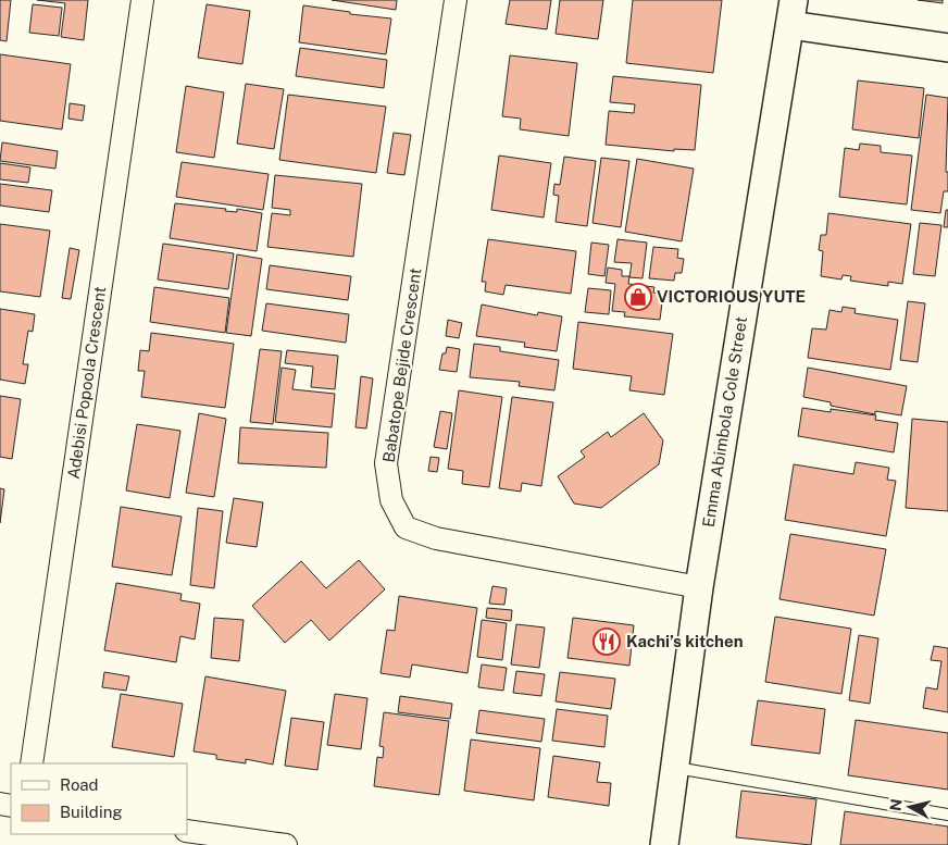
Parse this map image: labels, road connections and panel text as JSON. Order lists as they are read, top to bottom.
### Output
{
  "streets": {
    "street": ["Babatope Bejide Crescent", "Adebisi Popoola Crescent", "Emma Abimbola Cole Street"]
  },
  "crossings": [
    ["Babatope Bejide Crescent", "Emma Abimbola Cole Street"]
  ],
  "places": {
    "shop": ["VICTORIOUS YUTE"],
    "restaurant": ["Kachi’s kitchen"]
  },
  "legend": ["Road", "Building"],
  "north": "left"
}
